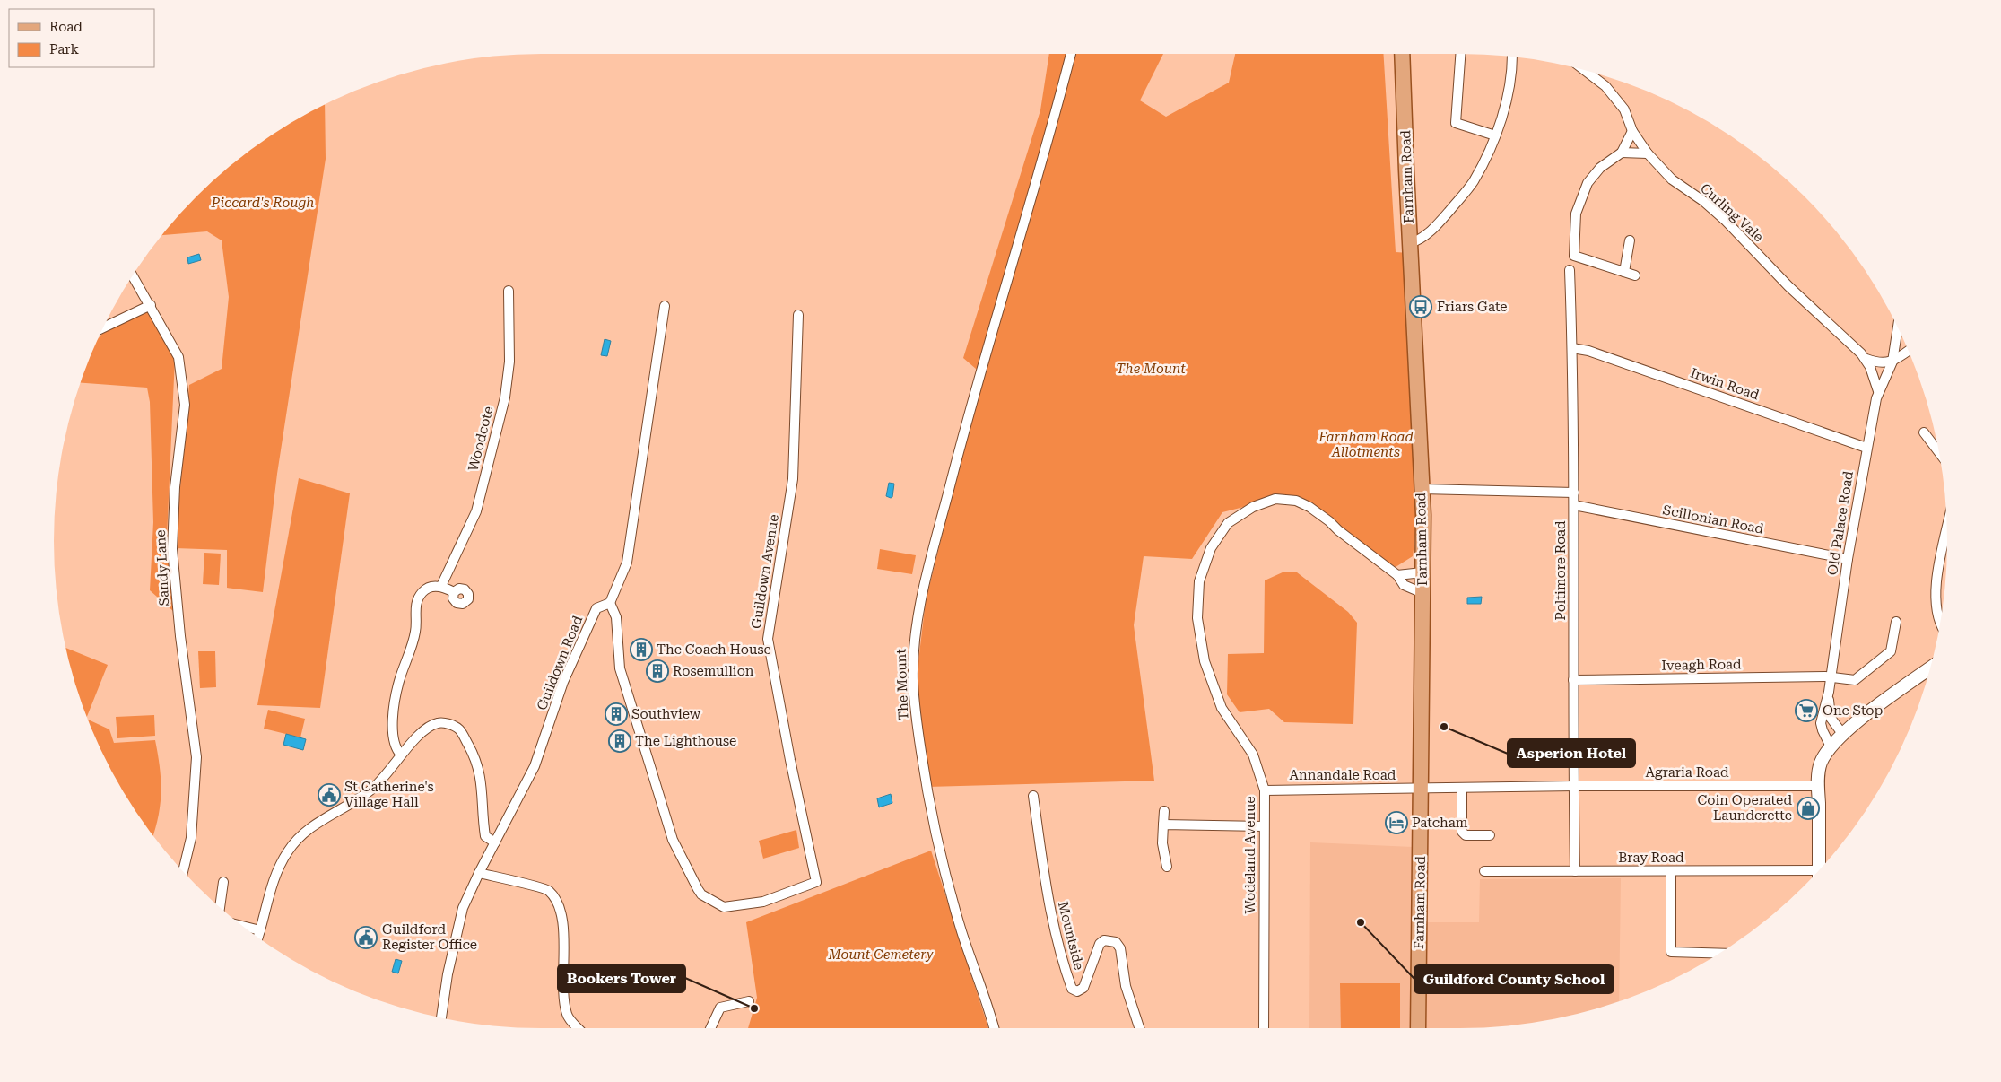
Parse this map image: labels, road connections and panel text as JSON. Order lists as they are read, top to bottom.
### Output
{
  "streets": {
    "main road": ["Farnham Road"],
    "street": [
      "Curling Vale",
      "Irwin Road",
      "Woodcote",
      "Scillonian Road",
      "Old Palace Road",
      "Sandy Lane",
      "Poltimore Road",
      "Guildown Avenue",
      "Guildown Road",
      "Iveagh Road",
      "The Mount",
      "Agraria Road",
      "Annandale Road",
      "Wodeland Avenue",
      "Bray Road",
      "Mountside"
    ]
  },
  "crossings": [
    ["Farnham Road", "Agraria Road"],
    ["Farnham Road", "Annandale Road"],
    ["Farnham Road", "Wodeland Avenue"],
    ["Curling Vale", "Old Palace Road"],
    ["Irwin Road", "Old Palace Road"],
    ["Irwin Road", "Poltimore Road"],
    ["Scillonian Road", "Old Palace Road"],
    ["Scillonian Road", "Poltimore Road"],
    ["Old Palace Road", "Iveagh Road"],
    ["Poltimore Road", "Iveagh Road"],
    ["Poltimore Road", "Agraria Road"],
    ["Poltimore Road", "Bray Road"],
    ["Guildown Avenue", "Guildown Road"],
    ["Agraria Road", "Annandale Road"],
    ["Annandale Road", "Wodeland Avenue"]
  ],
  "parks": [
    "Piccard's Rough",
    "The Mount",
    "Farnham Road Allotments",
    "Mount Cemetery"
  ],
  "places": {
    "bus stop": ["Friars Gate"],
    "building": [
      "The Coach House",
      "Rosemullion",
      "Southview",
      "The Lighthouse"
    ],
    "supermarket": ["One Stop"],
    "other": ["Asperion Hotel", "Guildford County School", "Bookers Tower"],
    "public building": ["St Catherine's Village Hall", "Guildford Register Office"],
    "shop": ["Coin Operated Launderette"],
    "hotel": ["Patcham"]
  },
  "legend": ["Road", "Park"]
}
